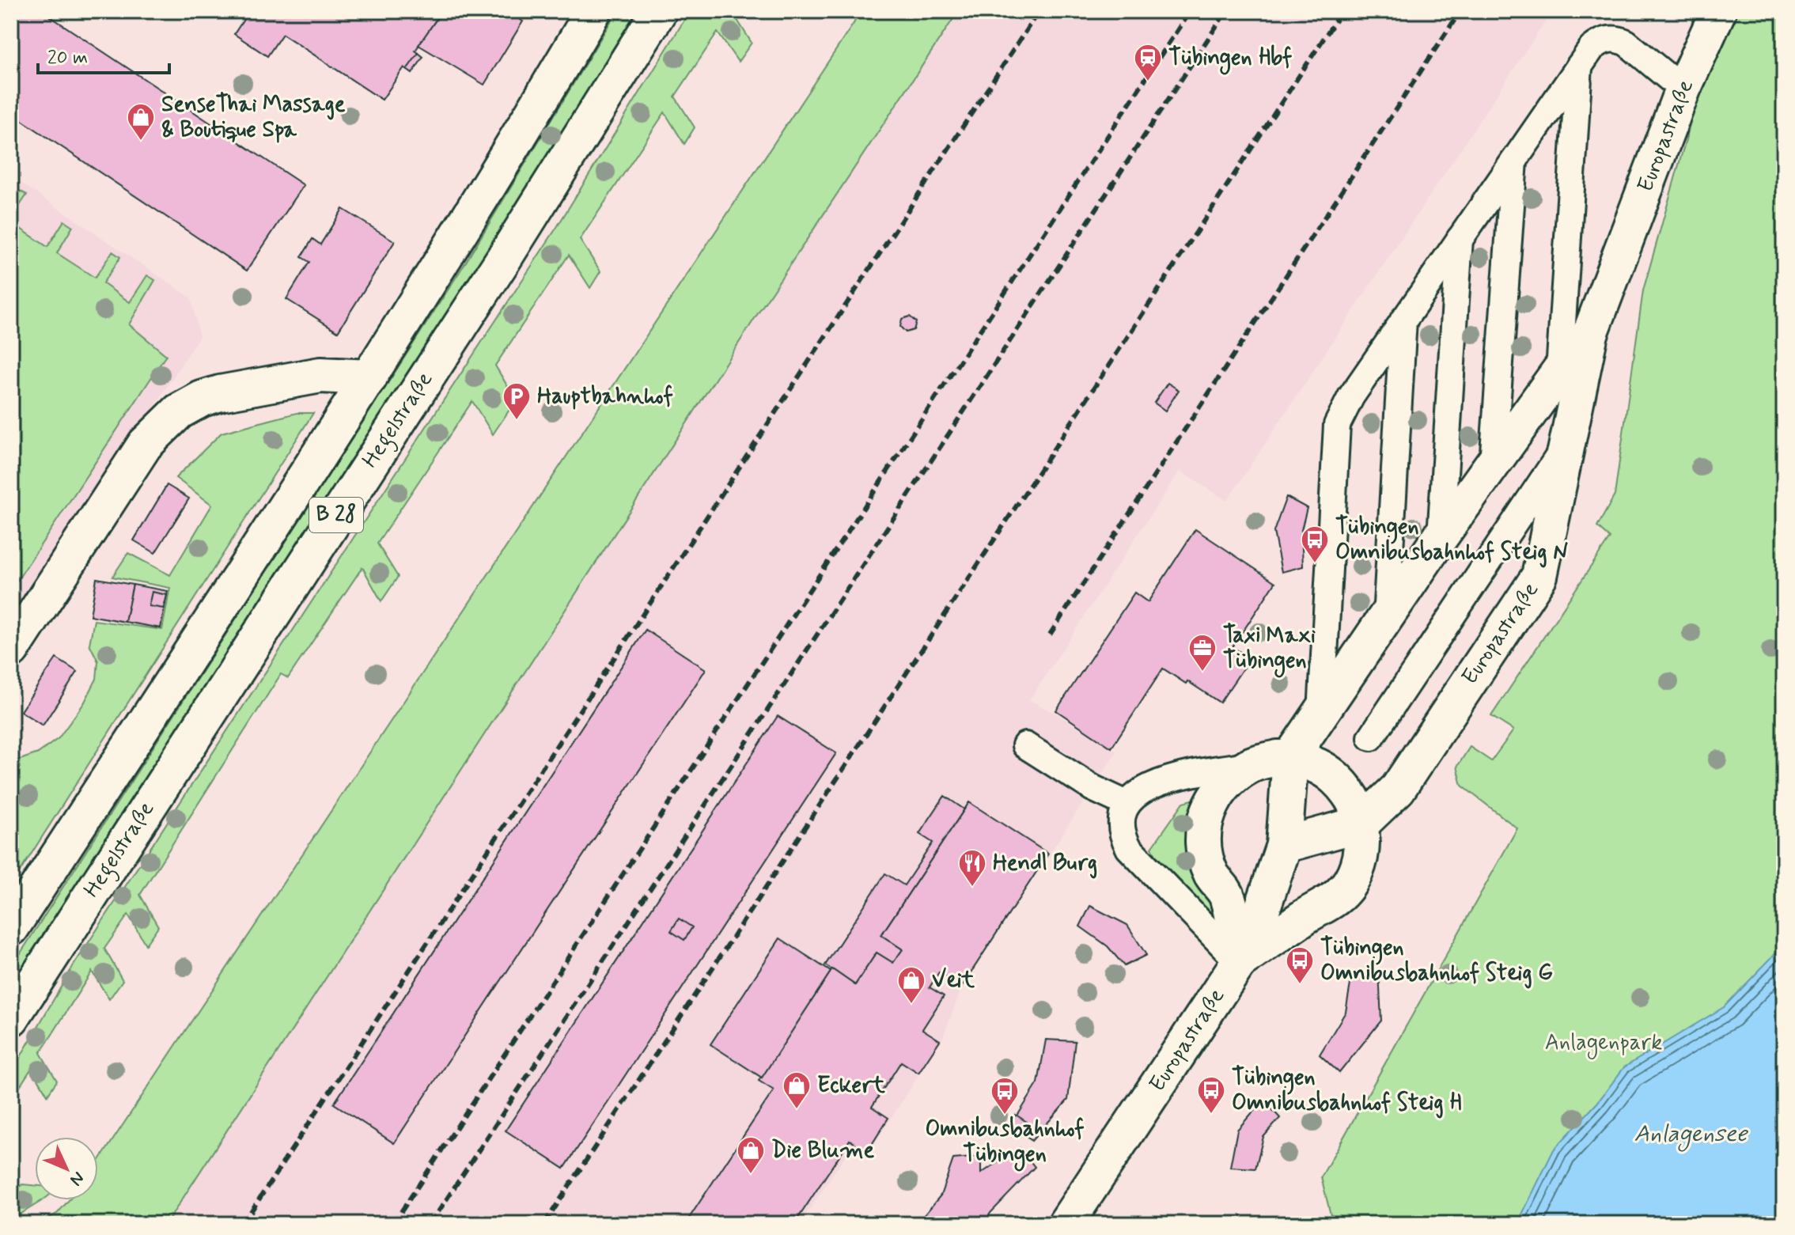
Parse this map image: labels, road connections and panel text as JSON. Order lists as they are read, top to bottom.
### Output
{
  "streets": {
    "street": ["Europastraße", "Hegelstraße", "B 28"]
  },
  "water": ["Anlagensee"],
  "parks": ["Anlagenpark"],
  "places": {
    "station": ["Tübingen Hbf"],
    "shop": [
      "SenseThai Massage & Boutique Spa",
      "Veit",
      "Eckert",
      "Die Blume"
    ],
    "parking": ["Hauptbahnhof"],
    "bus stop": [
      "Tübingen Omnibusbahnhof Steig N",
      "Tübingen Omnibusbahnhof Steig G",
      "Tübingen Omnibusbahnhof Steig H",
      "Omnibusbahnhof Tübingen"
    ],
    "office": ["Taxi Maxi Tübingen"],
    "restaurant": ["Hendl Burg"]
  },
  "scale_bar": "20 m",
  "north": "bottom right"
}
